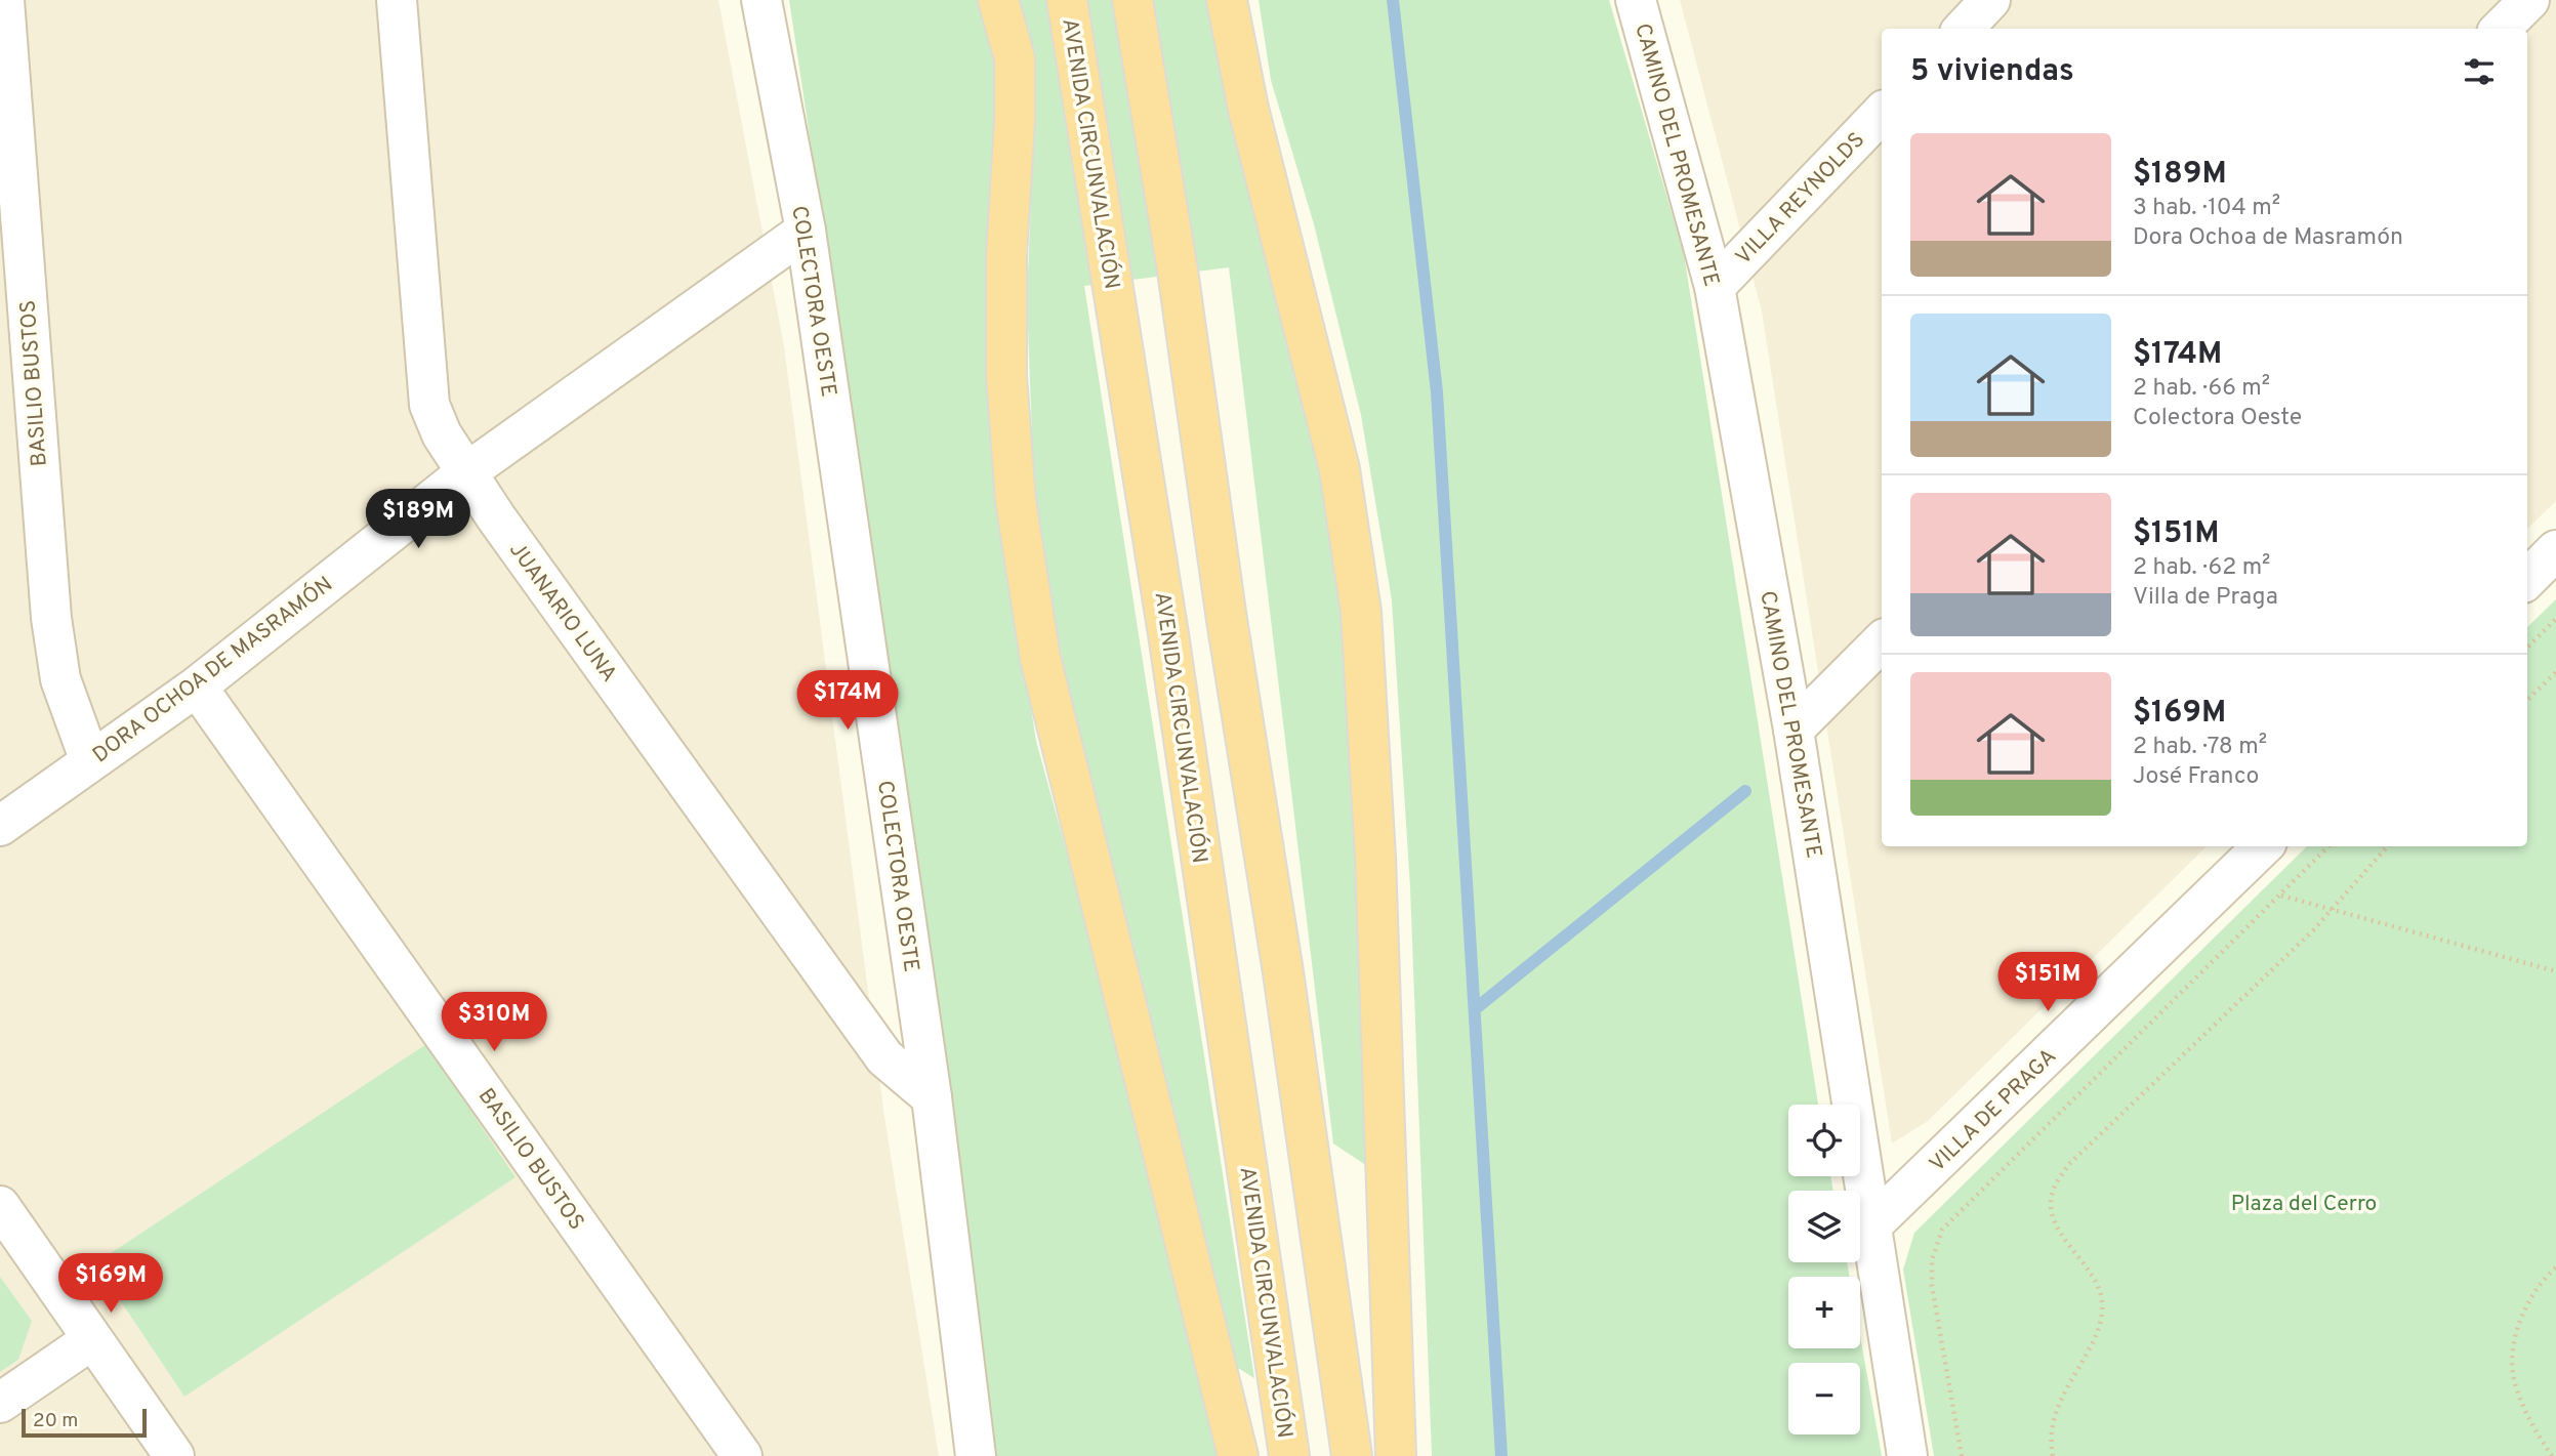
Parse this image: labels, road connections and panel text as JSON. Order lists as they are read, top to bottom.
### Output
{
  "streets": {
    "highway": ["AVENIDA CIRCUNVALACIÓN"],
    "street": [
      "CAMINO DEL PROMESANTE",
      "VILLA REYNOLDS",
      "COLECTORA OESTE",
      "BASILIO BUSTOS",
      "JUANARIO LUNA",
      "DORA OCHOA DE MASRAMÓN",
      "VILLA DE PRAGA"
    ]
  },
  "crossings": [
    ["CAMINO DEL PROMESANTE", "VILLA REYNOLDS"],
    ["CAMINO DEL PROMESANTE", "VILLA DE PRAGA"],
    ["COLECTORA OESTE", "JUANARIO LUNA"],
    ["COLECTORA OESTE", "DORA OCHOA DE MASRAMÓN"],
    ["BASILIO BUSTOS", "DORA OCHOA DE MASRAMÓN"],
    ["JUANARIO LUNA", "DORA OCHOA DE MASRAMÓN"]
  ],
  "parks": ["Plaza del Cerro"],
  "scale_bar": "20 m",
  "page": {
    "heading": "5 viviendas",
    "list": [
      {
        "name": "$189M",
        "note": "3 hab. · 104 m² · Dora Ochoa de Masramón"
      },
      {
        "name": "$174M",
        "note": "2 hab. · 66 m² · Colectora Oeste"
      },
      {
        "name": "$151M",
        "note": "2 hab. · 62 m² · Villa de Praga"
      },
      {
        "name": "$169M",
        "note": "2 hab. · 78 m² · José Franco"
      }
    ],
    "price": [
      "$189M",
      "$174M",
      "$151M",
      "$310M",
      "$169M"
    ],
    "map_buttons": ["+", "−"],
    "scale": "20 m"
  }
}
